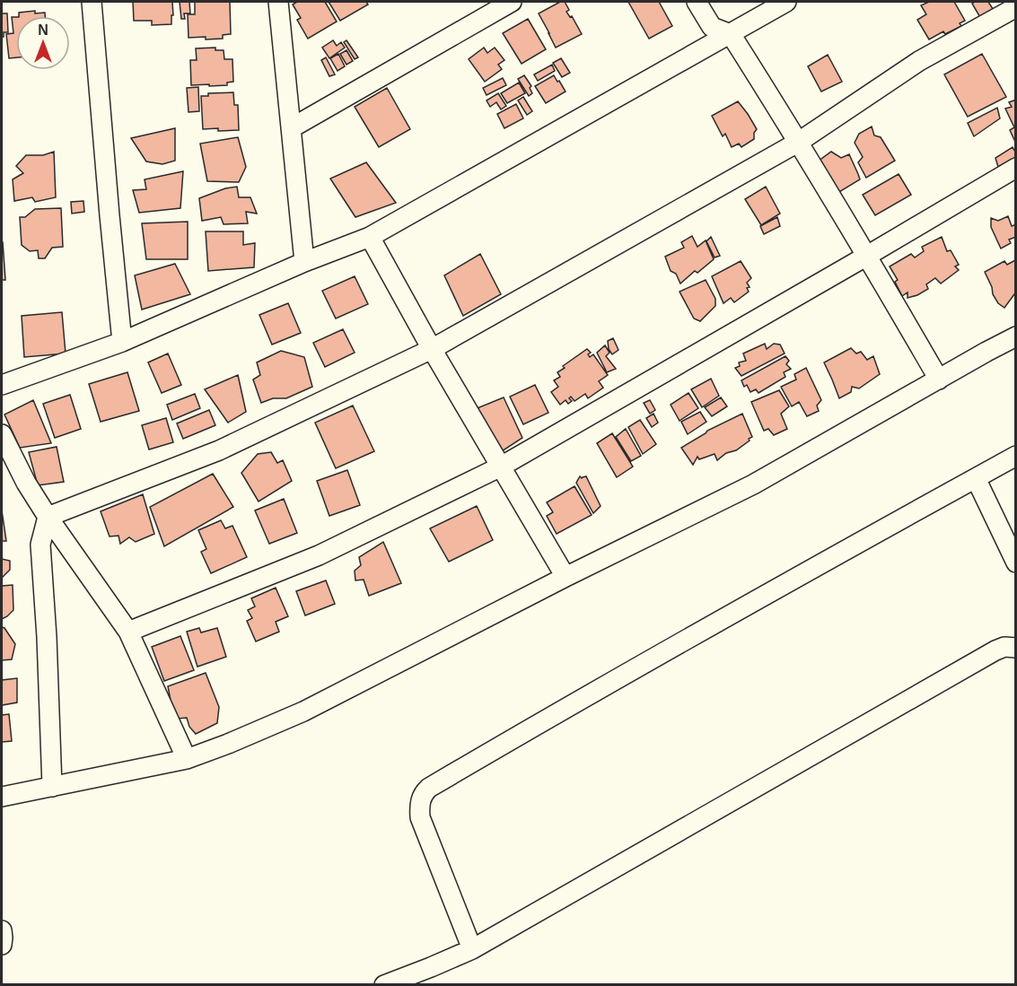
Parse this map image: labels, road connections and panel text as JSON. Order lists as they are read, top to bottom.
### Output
{
  "north": "top"
}
